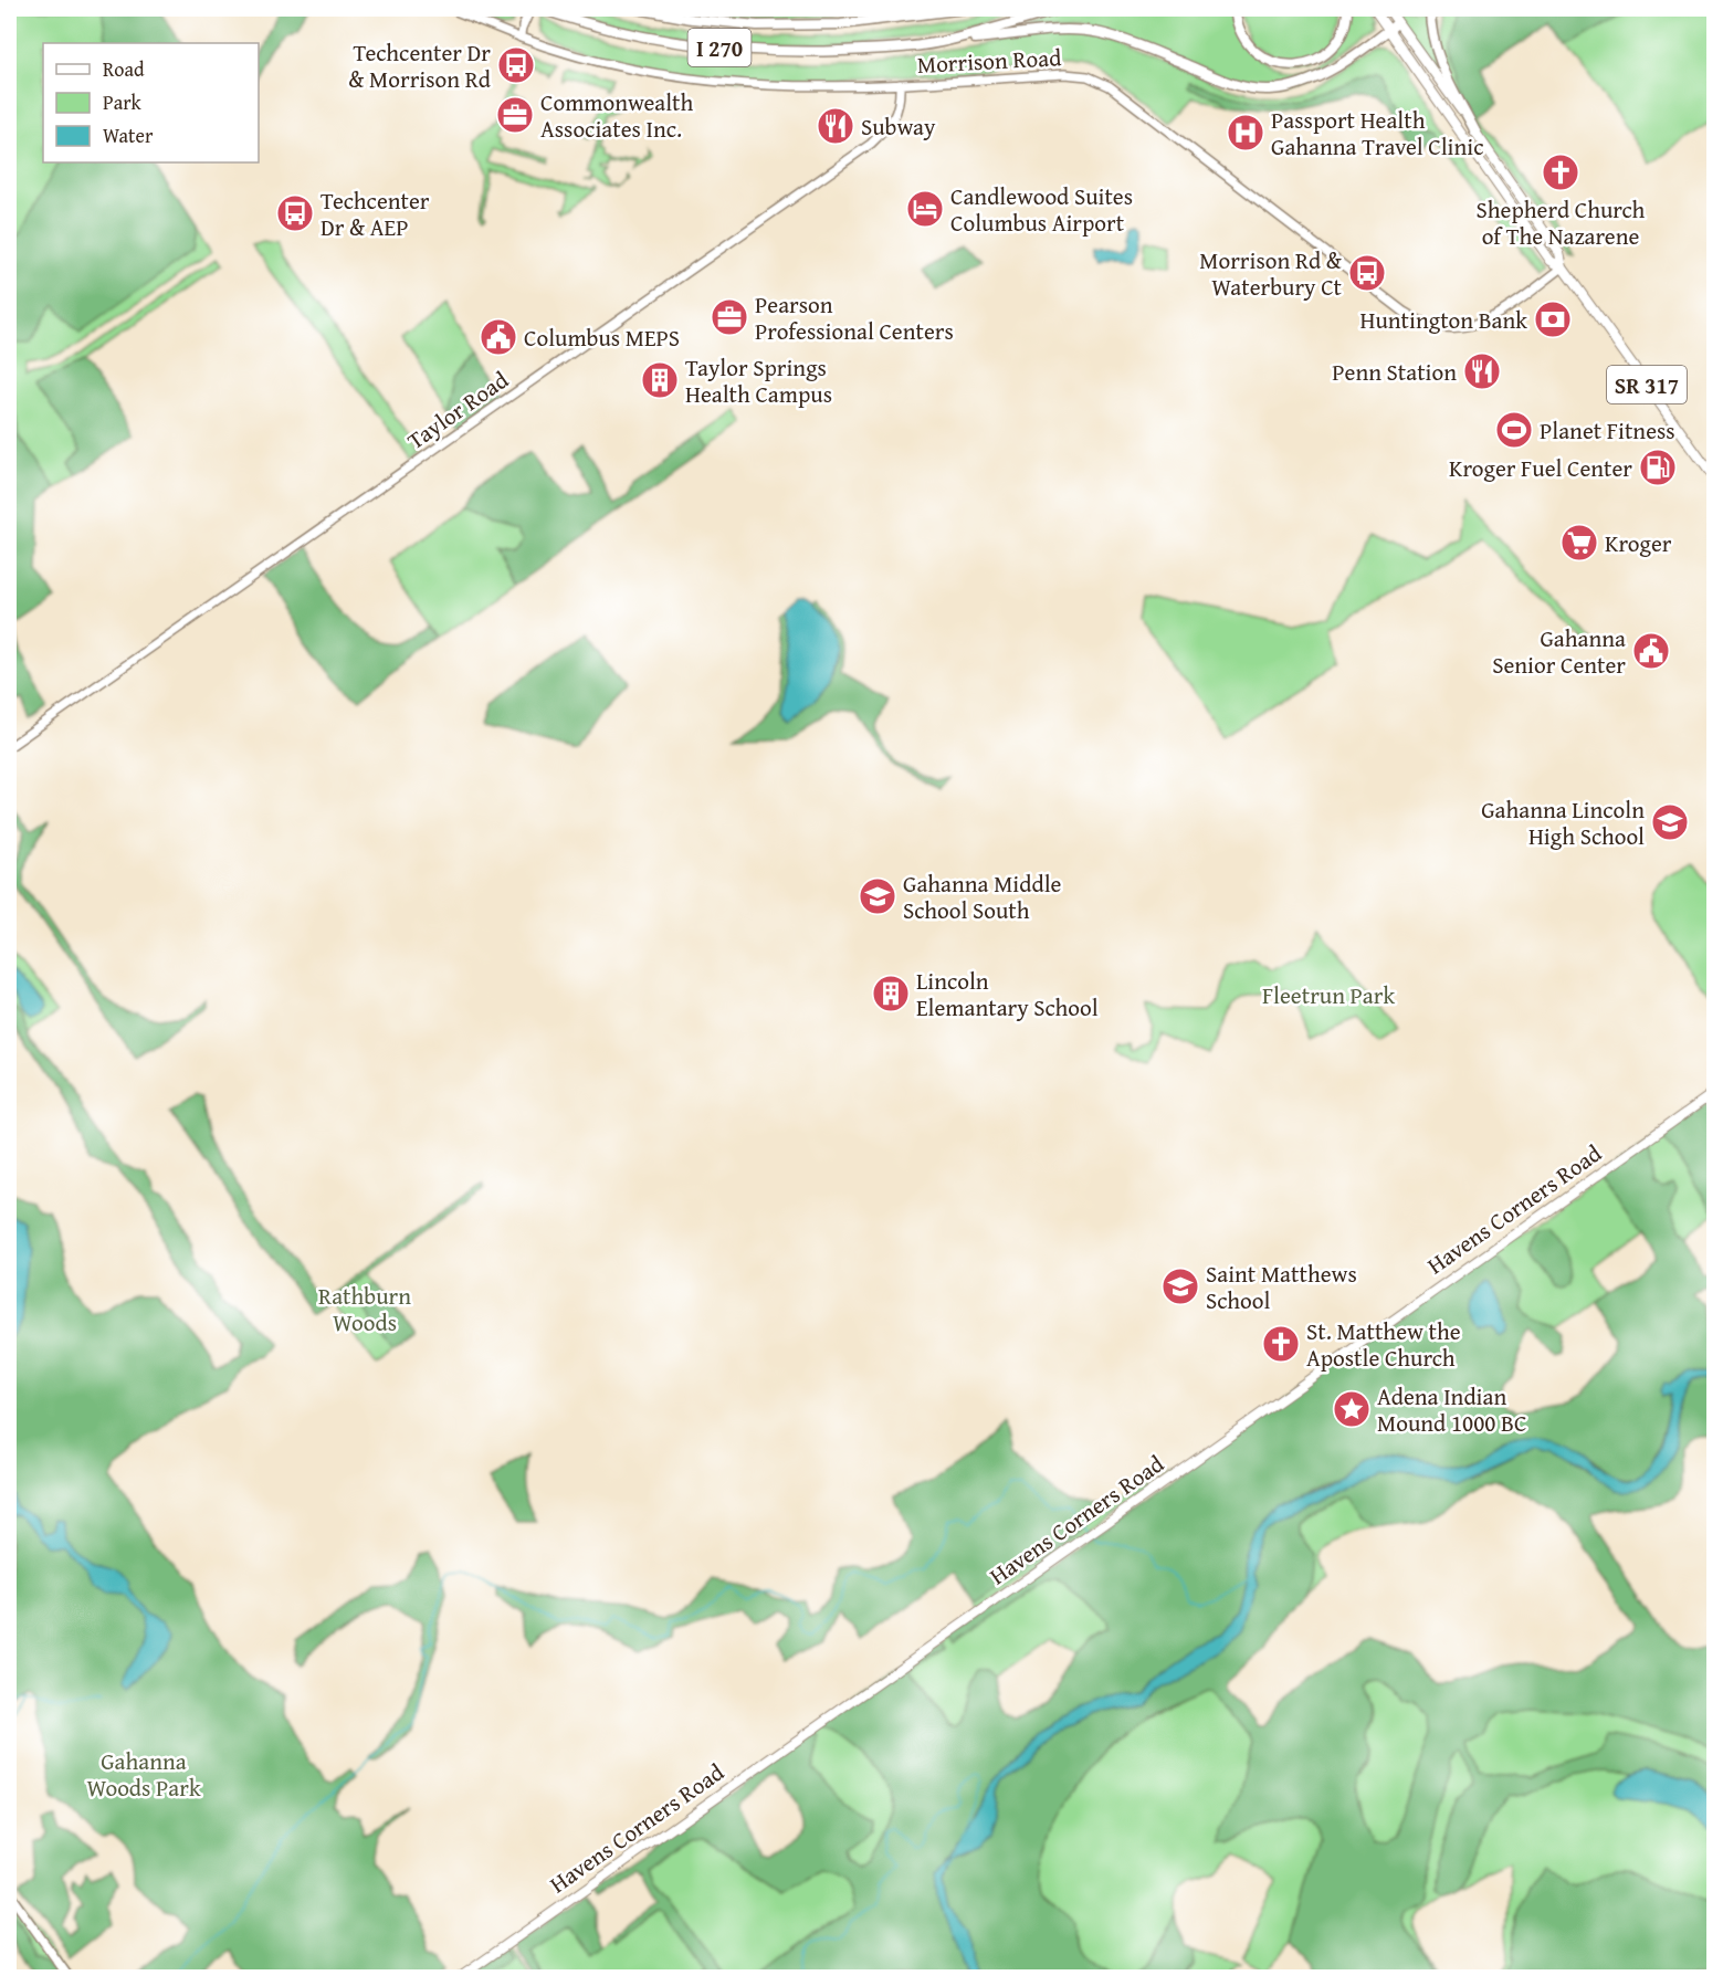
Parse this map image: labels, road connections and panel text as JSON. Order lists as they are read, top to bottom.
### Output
{
  "streets": {
    "highway": ["I 270"],
    "main road": [
      "Morrison Road",
      "SR 317",
      "Taylor Road",
      "Havens Corners Road"
    ]
  },
  "crossings": [
    ["Morrison Road", "SR 317"],
    ["Morrison Road", "Taylor Road"]
  ],
  "parks": ["Fleetrun Park", "Rathburn Woods", "Gahanna Woods Park"],
  "places": {
    "bus stop": ["Techcenter Dr & Morrison Rd", "Techcenter Dr & AEP", "Morrison Rd & Waterbury Ct"],
    "office": ["Commonwealth Associates Inc.", "Pearson Professional Centers"],
    "restaurant": ["Subway", "Penn Station"],
    "hospital": ["Passport Health Gahanna Travel Clinic"],
    "church": ["Shepherd Church of The Nazarene", "St. Matthew the Apostle Church"],
    "hotel": ["Candlewood Suites Columbus Airport"],
    "bank": ["Huntington Bank"],
    "public building": ["Columbus MEPS", "Gahanna Senior Center"],
    "building": ["Taylor Springs Health Campus", "Lincoln Elemantary School"],
    "sports": ["Planet Fitness"],
    "fuel station": ["Kroger Fuel Center"],
    "supermarket": ["Kroger"],
    "school or university": ["Gahanna Lincoln High School", "Gahanna Middle School South", "Saint Matthews School"],
    "place": ["Adena Indian Mound 1000 BC"]
  },
  "legend": ["Road", "Park", "Water"]
}
